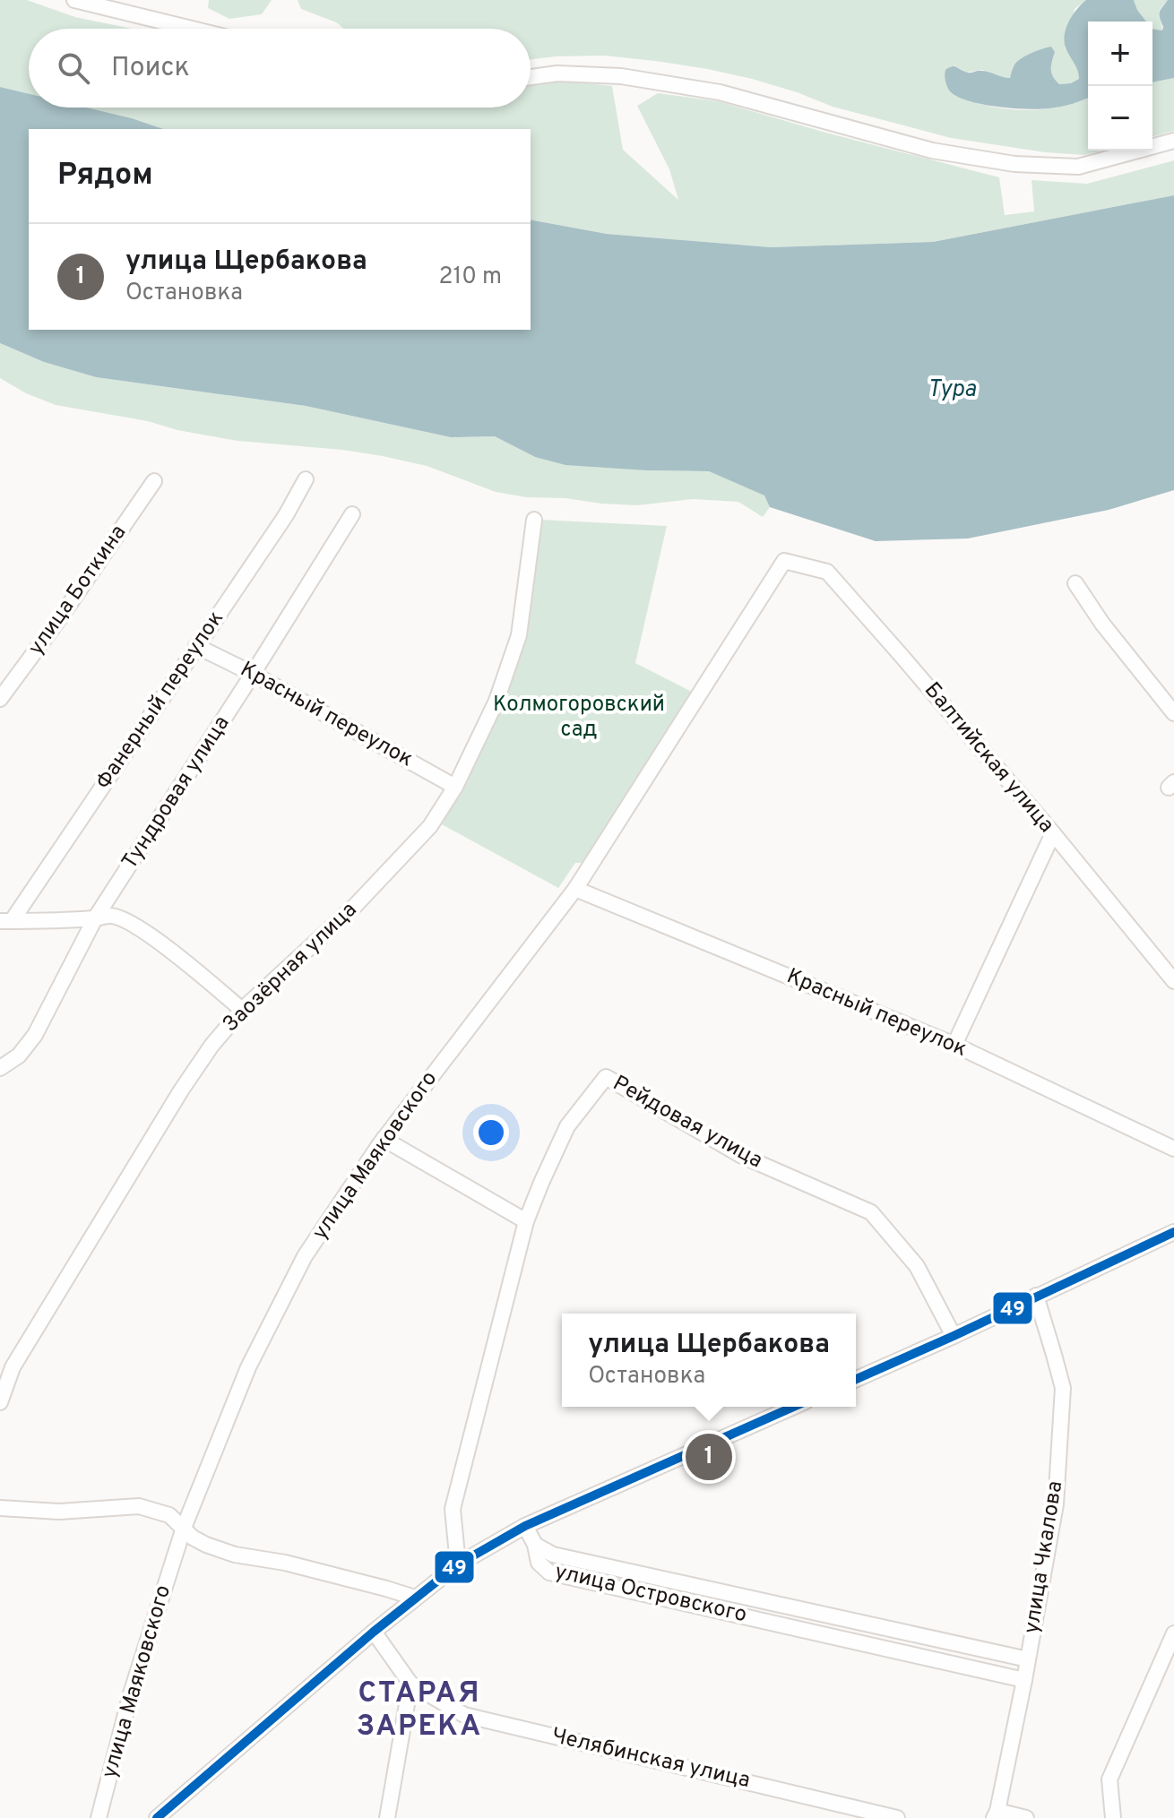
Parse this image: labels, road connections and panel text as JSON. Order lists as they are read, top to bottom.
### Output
{
  "streets": {
    "street": [
      "улица Боткина",
      "Фанерный переулок",
      "Красный переулок",
      "Балтийская улица",
      "Тундровая улица",
      "Заозёрная улица",
      "Рейдовая улица",
      "улица Маяковского",
      "улица Чкалова",
      "улица Островского",
      "Челябинская улица"
    ]
  },
  "crossings": [
    ["Фанерный переулок", "Красный переулок"],
    ["Красный переулок", "Тундровая улица"],
    ["Красный переулок", "Заозёрная улица"],
    ["Красный переулок", "улица Маяковского"],
    ["Балтийская улица", "улица Маяковского"],
    ["улица Чкалова", "улица Островского"]
  ],
  "districts": ["СТАРАЯ ЗАРЕКА"],
  "water": ["Тура"],
  "parks": ["Колмогоровский сад"],
  "lines": ["transit line 49"],
  "page": {
    "map_buttons": ["+", "−"],
    "search": "Поиск",
    "heading": "Рядом",
    "list": [
      {
        "mark": "1",
        "name": "улица Щербакова",
        "note": "Остановка",
        "value": "210 m"
      }
    ],
    "popup": ["улица Щербакова", "Остановка"],
    "pins": "1"
  }
}
